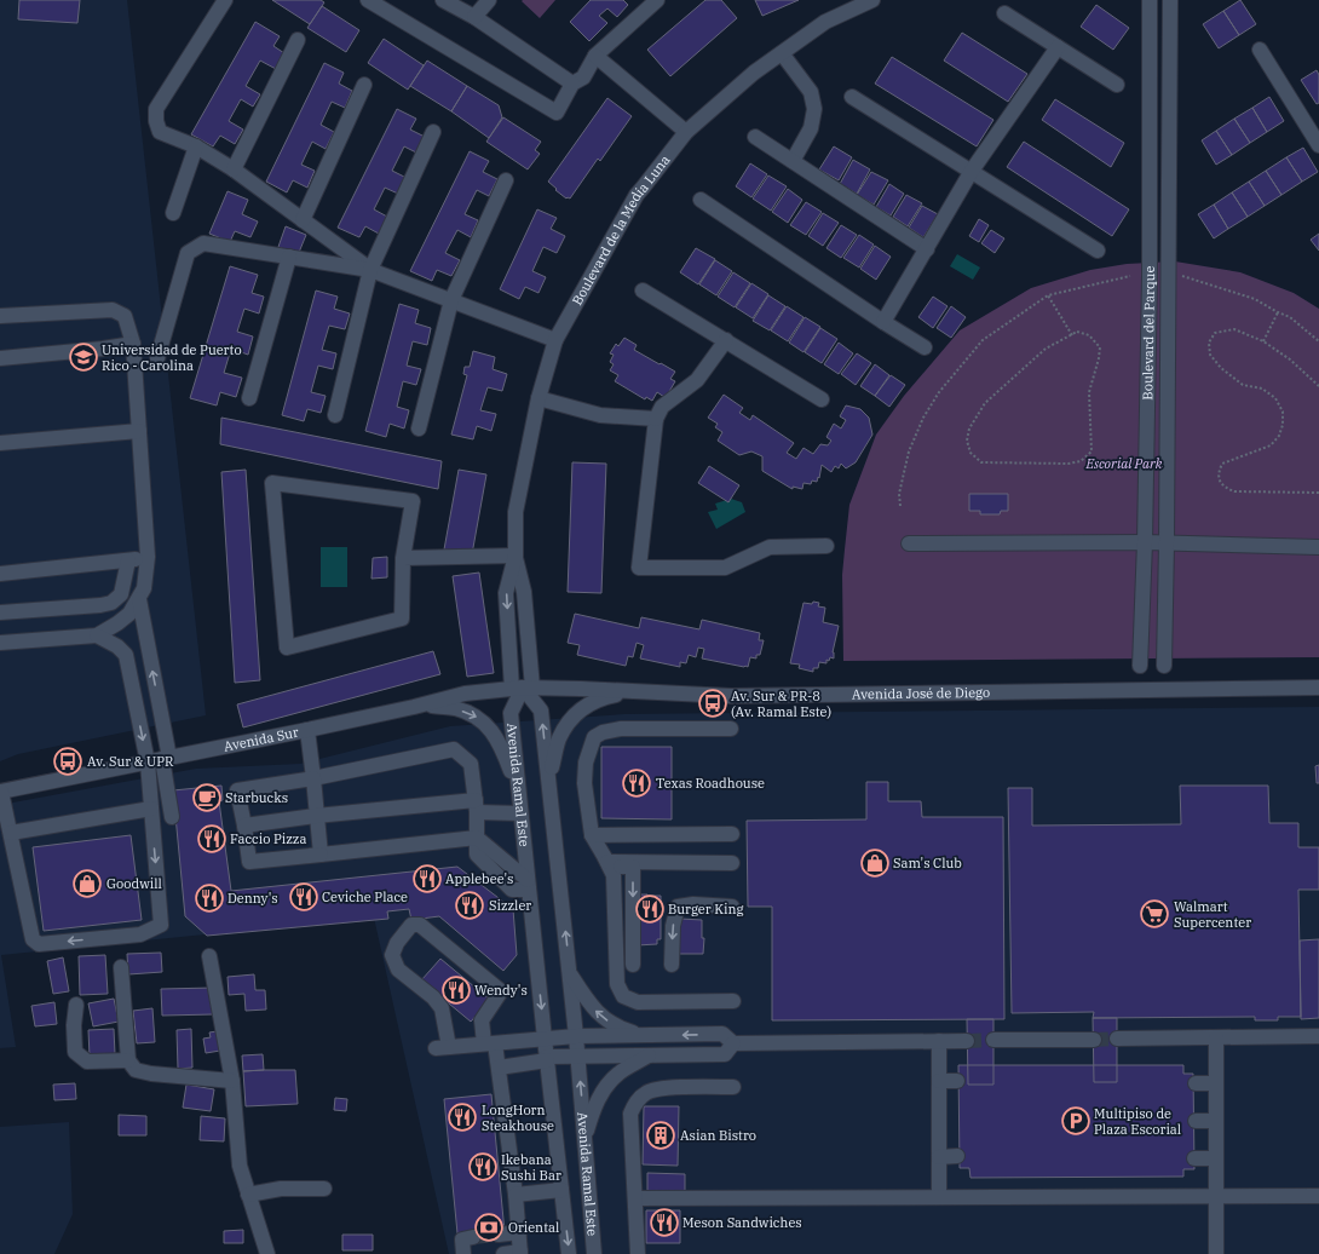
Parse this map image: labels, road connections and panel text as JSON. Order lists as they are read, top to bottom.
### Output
{
  "streets": {
    "street": [
      "Boulevard de la Media Luna",
      "Boulevard del Parque",
      "Avenida José de Diego",
      "Avenida Sur",
      "Avenida Ramal Este"
    ]
  },
  "crossings": [
    ["Boulevard de la Media Luna", "Avenida José de Diego"],
    ["Boulevard de la Media Luna", "Avenida Sur"],
    ["Boulevard de la Media Luna", "Avenida Ramal Este"],
    ["Avenida José de Diego", "Avenida Sur"],
    ["Avenida José de Diego", "Avenida Ramal Este"],
    ["Avenida Sur", "Avenida Ramal Este"]
  ],
  "parks": ["Escorial Park"],
  "places": {
    "school or university": ["Universidad de Puerto Rico - Carolina"],
    "bus stop": ["Av. Sur & PR-8 (Av. Ramal Este)", "Av. Sur & UPR"],
    "restaurant": [
      "Texas Roadhouse",
      "Faccio Pizza",
      "Applebee's",
      "Ceviche Place",
      "Denny's",
      "Sizzler",
      "Burger King",
      "Wendy's",
      "LongHorn Steakhouse",
      "Ikebana Sushi Bar",
      "Meson Sandwiches"
    ],
    "cafe": ["Starbucks"],
    "shop": ["Sam's Club", "Goodwill"],
    "supermarket": ["Walmart Supercenter"],
    "parking": ["Multipiso de Plaza Escorial"],
    "building": ["Asian Bistro"],
    "bank": ["Oriental"]
  }
}
